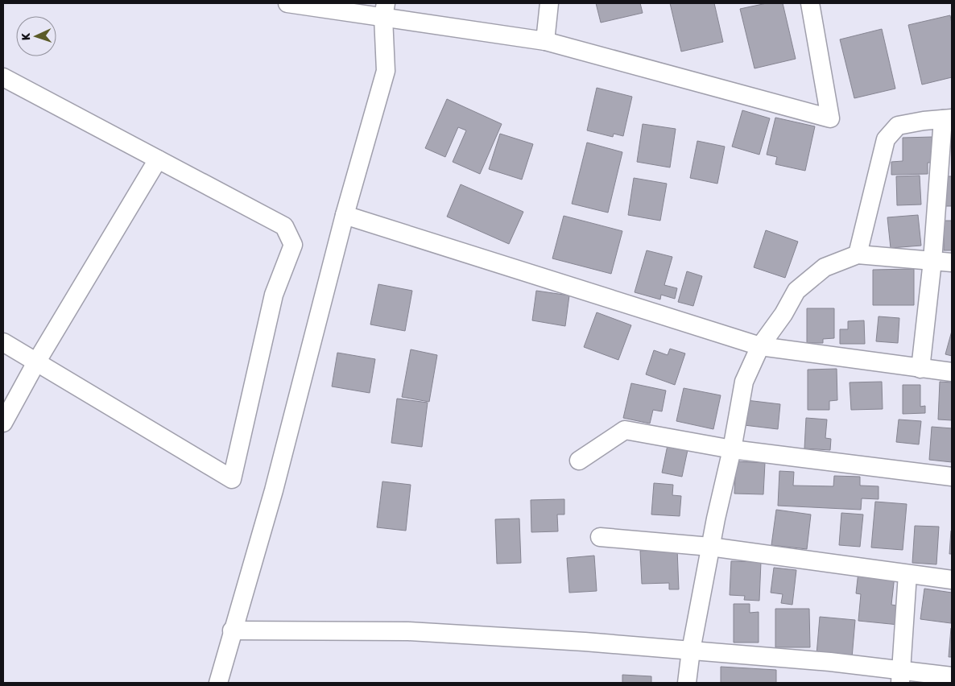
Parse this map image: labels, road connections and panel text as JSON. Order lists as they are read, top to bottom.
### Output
{
  "north": "left"
}
